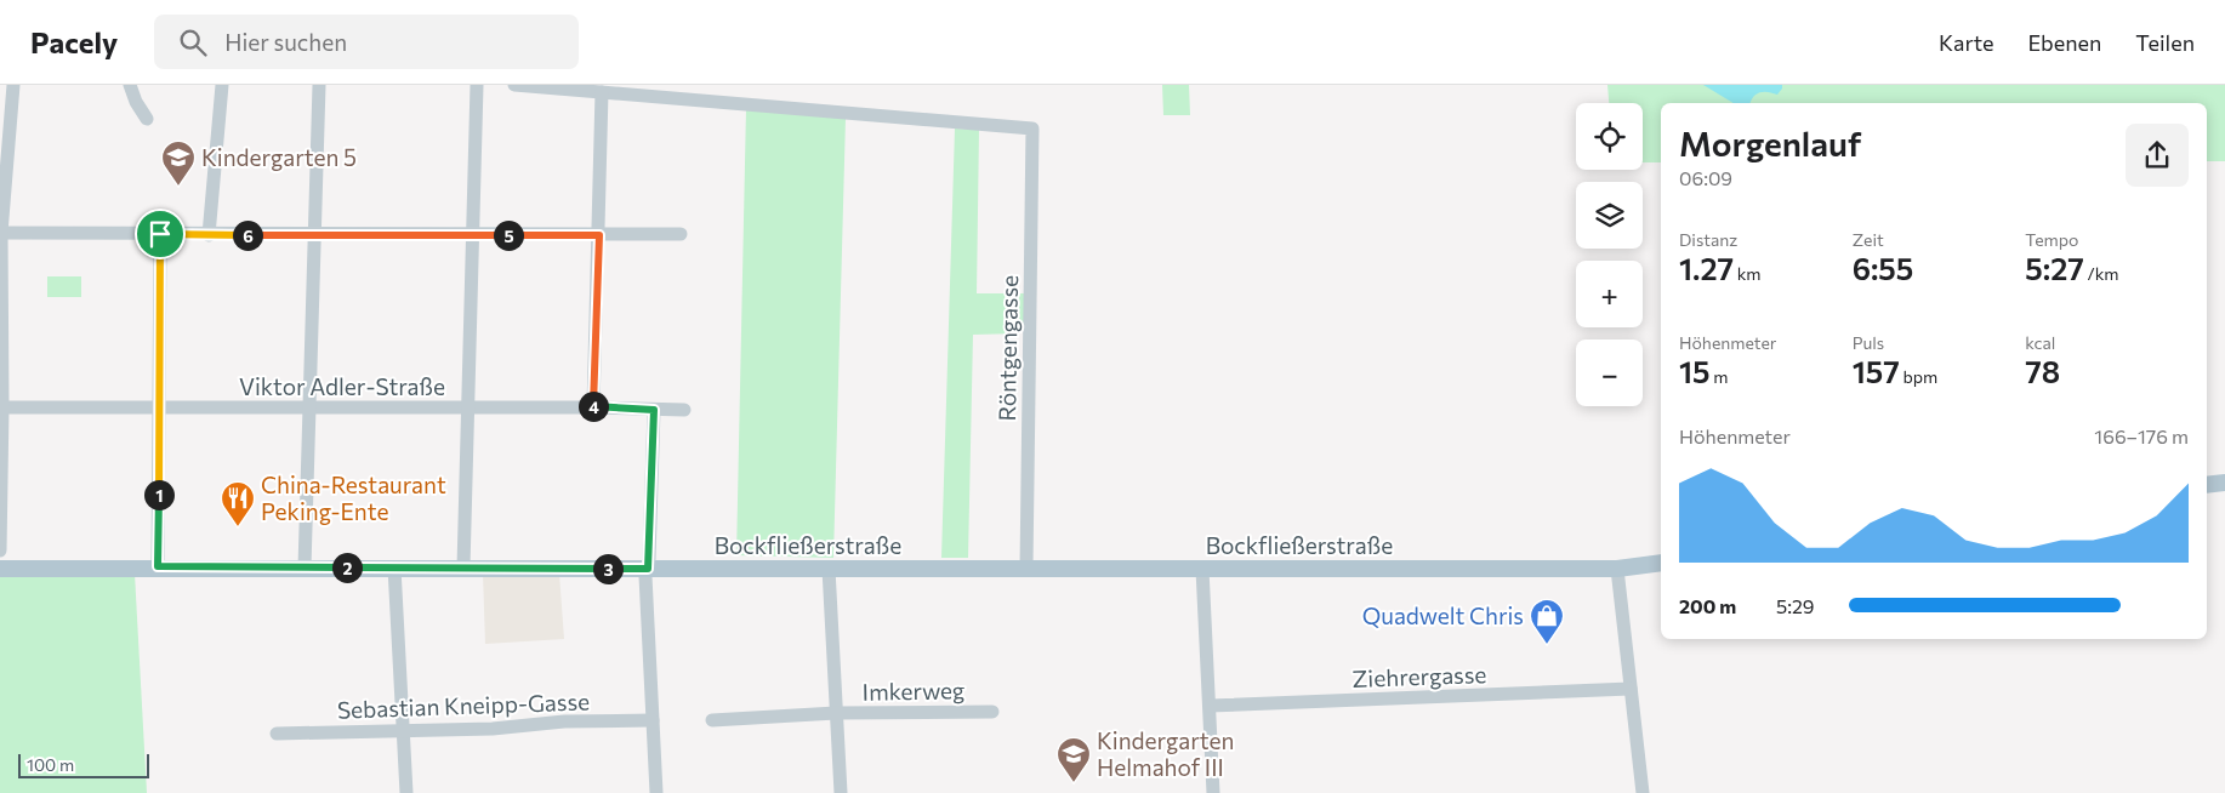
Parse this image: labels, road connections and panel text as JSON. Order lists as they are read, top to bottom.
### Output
{
  "streets": {
    "main road": ["Bockfließerstraße"],
    "street": [
      "Röntgengasse",
      "Viktor Adler-Straße",
      "Ziehrergasse",
      "Imkerweg",
      "Sebastian Kneipp-Gasse"
    ]
  },
  "crossings": [
    ["Röntgengasse", "Bockfließerstraße"]
  ],
  "places": {
    "school or university": ["Kindergarten 5", "Kindergarten Helmahof III"],
    "restaurant": ["China-Restaurant Peking-Ente"],
    "shop": ["Quadwelt Chris"]
  },
  "scale_bar": "100 m",
  "page": {
    "header": "Pacely",
    "search": "Hier suchen",
    "nav": ["Karte", "Ebenen", "Teilen"],
    "map_buttons": ["+", "−"],
    "heading": ["Morgenlauf", "06:09"],
    "stats": [
      ["Distanz", "1.27 km"],
      ["Zeit", "6:55"],
      ["Tempo", "5:27 /km"],
      ["Höhenmeter", "15 m"],
      ["Puls", "157 bpm"],
      ["kcal", "78"]
    ],
    "pins": [
      "5",
      "6",
      "4",
      "1",
      "2",
      "3"
    ],
    "chart": ["Höhenmeter", "166–176 m"],
    "list": [
      {
        "name": "200 m",
        "note": "5:29"
      }
    ],
    "scale": "100 m"
  }
}
